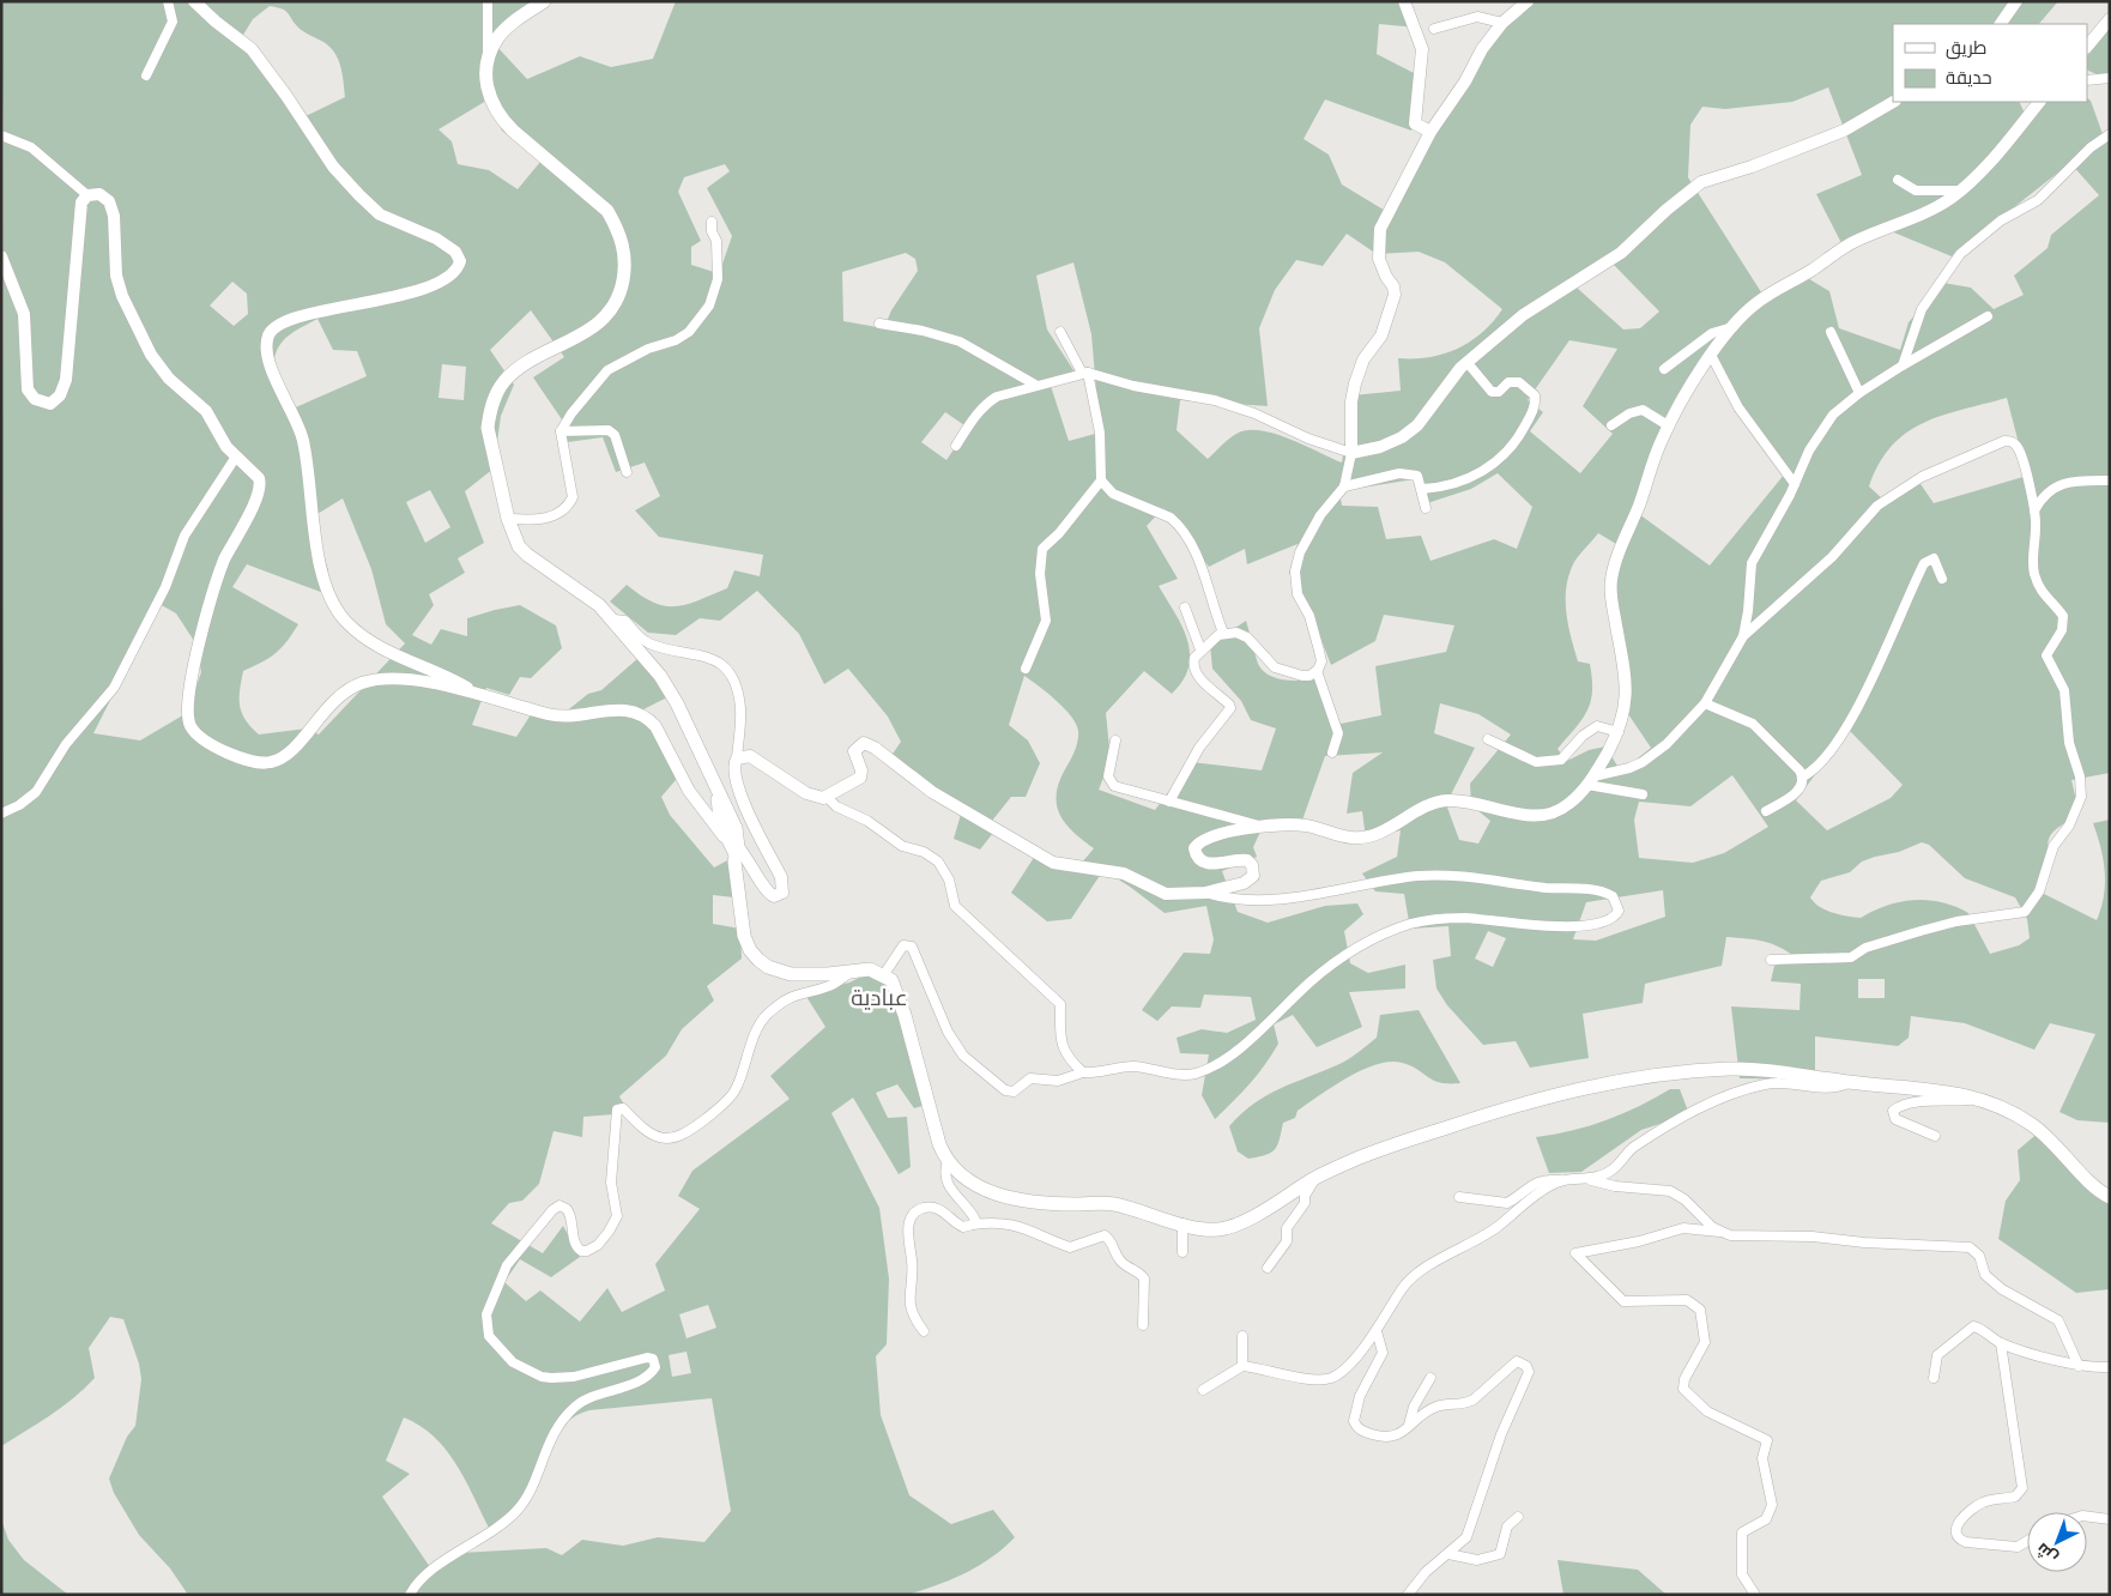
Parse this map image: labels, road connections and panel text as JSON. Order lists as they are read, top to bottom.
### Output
{
  "districts": ["عبادية"],
  "legend": ["طريق", "حديقة"],
  "north": "bottom left"
}
